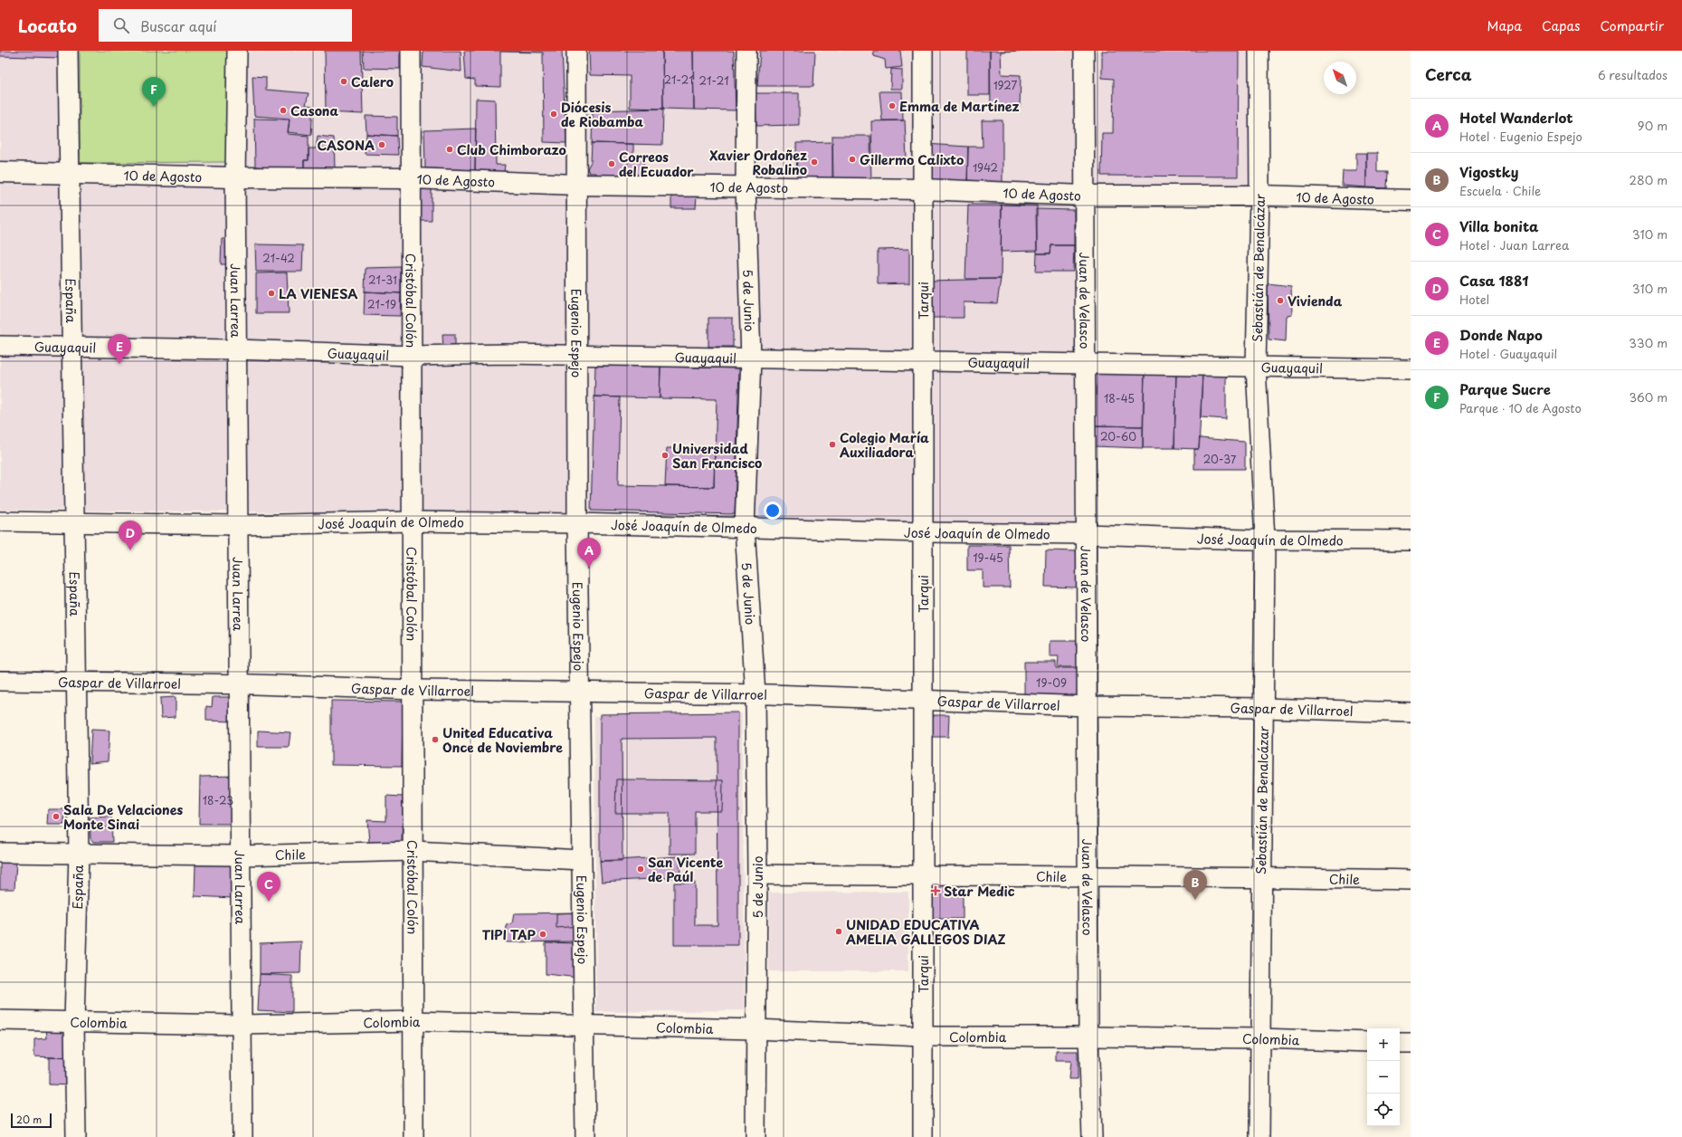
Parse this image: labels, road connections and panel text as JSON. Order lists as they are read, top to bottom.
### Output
{
  "streets": {
    "main road": ["10 de Agosto"],
    "street": [
      "Sebastián de Benalcázar",
      "España",
      "Juan Larrea",
      "Cristóbal Colón",
      "5 de Junio",
      "Tarqui",
      "Juan de Velasco",
      "Eugenio Espejo",
      "Guayaquil",
      "José Joaquín de Olmedo",
      "Gaspar de Villarroel",
      "Chile",
      "Colombia"
    ]
  },
  "crossings": [
    ["10 de Agosto", "Sebastián de Benalcázar"],
    ["10 de Agosto", "España"],
    ["10 de Agosto", "Juan Larrea"],
    ["10 de Agosto", "Cristóbal Colón"],
    ["10 de Agosto", "5 de Junio"],
    ["10 de Agosto", "Tarqui"],
    ["10 de Agosto", "Juan de Velasco"],
    ["10 de Agosto", "Eugenio Espejo"],
    ["Sebastián de Benalcázar", "Guayaquil"],
    ["Sebastián de Benalcázar", "José Joaquín de Olmedo"],
    ["Sebastián de Benalcázar", "Gaspar de Villarroel"],
    ["Sebastián de Benalcázar", "Chile"],
    ["Sebastián de Benalcázar", "Colombia"],
    ["España", "Guayaquil"],
    ["España", "José Joaquín de Olmedo"],
    ["España", "Gaspar de Villarroel"],
    ["España", "Chile"],
    ["España", "Colombia"],
    ["Juan Larrea", "Guayaquil"],
    ["Juan Larrea", "José Joaquín de Olmedo"],
    ["Juan Larrea", "Gaspar de Villarroel"],
    ["Juan Larrea", "Chile"],
    ["Juan Larrea", "Colombia"],
    ["Cristóbal Colón", "Guayaquil"],
    ["Cristóbal Colón", "José Joaquín de Olmedo"],
    ["Cristóbal Colón", "Gaspar de Villarroel"],
    ["Cristóbal Colón", "Chile"],
    ["Cristóbal Colón", "Colombia"],
    ["5 de Junio", "Guayaquil"],
    ["5 de Junio", "José Joaquín de Olmedo"],
    ["5 de Junio", "Gaspar de Villarroel"],
    ["5 de Junio", "Chile"],
    ["5 de Junio", "Colombia"],
    ["Tarqui", "Guayaquil"],
    ["Tarqui", "José Joaquín de Olmedo"],
    ["Tarqui", "Gaspar de Villarroel"],
    ["Tarqui", "Chile"],
    ["Tarqui", "Colombia"],
    ["Juan de Velasco", "Guayaquil"],
    ["Juan de Velasco", "José Joaquín de Olmedo"],
    ["Juan de Velasco", "Gaspar de Villarroel"],
    ["Juan de Velasco", "Chile"],
    ["Juan de Velasco", "Colombia"],
    ["Eugenio Espejo", "Guayaquil"],
    ["Eugenio Espejo", "José Joaquín de Olmedo"],
    ["Eugenio Espejo", "Gaspar de Villarroel"],
    ["Eugenio Espejo", "Chile"],
    ["Eugenio Espejo", "Colombia"]
  ],
  "places": {
    "other": [
      "Calero",
      "Emma de Martínez",
      "Casona",
      "Diócesis de Riobamba",
      "CASONA",
      "Club Chimborazo",
      "Gillermo Calixto",
      "Xavier Ordoñez Robalino",
      "Correos del Ecuador",
      "LA VIENESA",
      "Vivienda",
      "Colegio María Auxiliadora",
      "Universidad San Francisco",
      "United Educativa Once de Noviembre",
      "Sala De Velaciones Monte Sinai",
      "San Vicente de Paúl",
      "UNIDAD EDUCATIVA AMELIA GALLEGOS DIAZ",
      "TIPI TAP"
    ],
    "health": ["Star Medic"]
  },
  "house_numbers": [
    "21-21",
    "21-21",
    "1927",
    "1942",
    "21-42",
    "21-31",
    "21-19",
    "18-45",
    "20-60",
    "20-37",
    "19-45",
    "19-09",
    "18-23"
  ],
  "scale_bar": "20 m",
  "north": "top left",
  "page": {
    "header": "Locato",
    "search": "Buscar aquí",
    "nav": ["Mapa", "Capas", "Compartir"],
    "heading": ["Cerca", "6 resultados"],
    "pins": [
      "F",
      "E",
      "D",
      "A",
      "B",
      "C"
    ],
    "list": [
      {
        "mark": "A",
        "name": "Hotel Wanderlot",
        "note": "Hotel · Eugenio Espejo",
        "value": "90 m"
      },
      {
        "mark": "B",
        "name": "Vigostky",
        "note": "Escuela · Chile",
        "value": "280 m"
      },
      {
        "mark": "C",
        "name": "Villa bonita",
        "note": "Hotel · Juan Larrea",
        "value": "310 m"
      },
      {
        "mark": "D",
        "name": "Casa 1881",
        "note": "Hotel",
        "value": "310 m"
      },
      {
        "mark": "E",
        "name": "Donde Napo",
        "note": "Hotel · Guayaquil",
        "value": "330 m"
      },
      {
        "mark": "F",
        "name": "Parque Sucre",
        "note": "Parque · 10 de Agosto",
        "value": "360 m"
      }
    ],
    "map_buttons": ["+", "−"],
    "scale": "20 m"
  }
}
